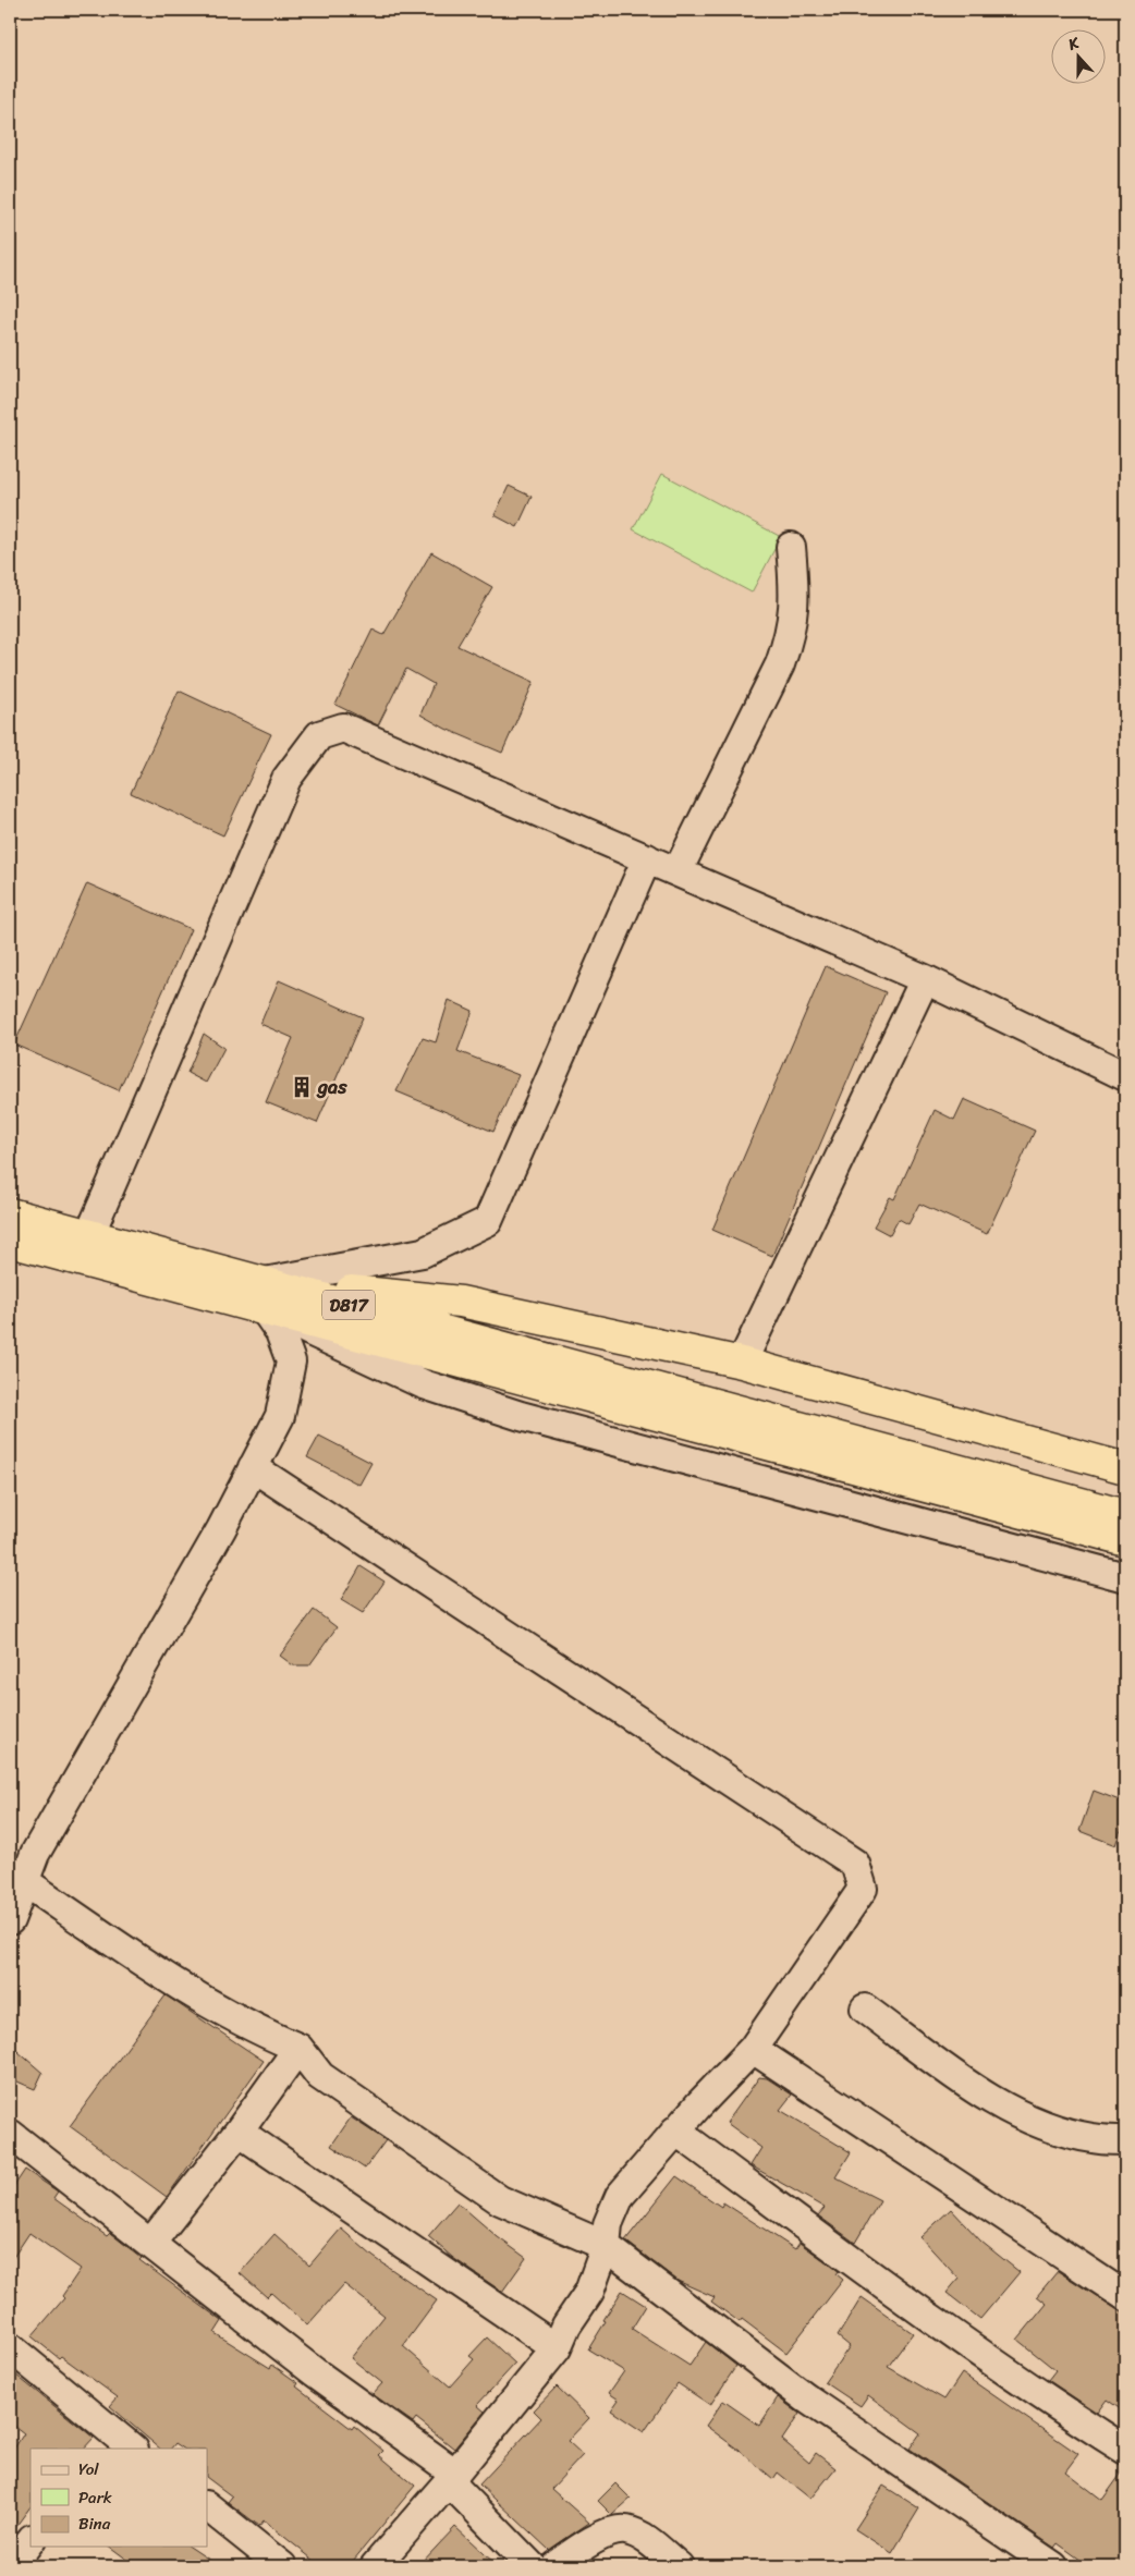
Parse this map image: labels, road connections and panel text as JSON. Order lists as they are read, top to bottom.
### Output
{
  "streets": {
    "highway": ["D817"]
  },
  "places": {
    "building": ["gas"]
  },
  "legend": ["Yol", "Park", "Bina"],
  "north": "top"
}
